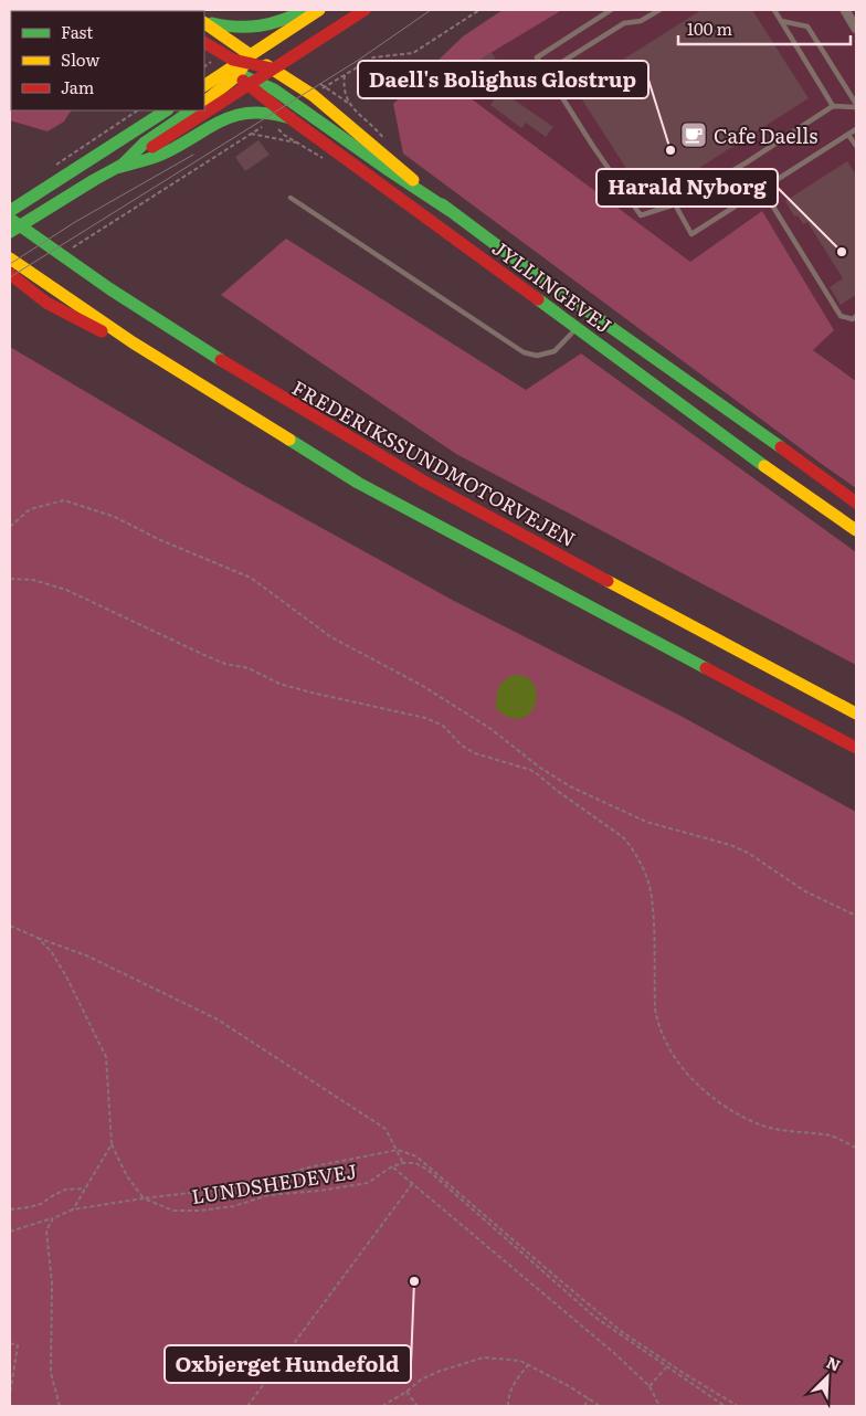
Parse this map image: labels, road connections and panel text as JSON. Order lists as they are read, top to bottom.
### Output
{
  "streets": {
    "main road": ["JYLLINGEVEJ", "FREDERIKSSUNDMOTORVEJEN"],
    "path": ["LUNDSHEDEVEJ"]
  },
  "places": {
    "cafe": ["Cafe Daells"],
    "other": ["Daell's Bolighus Glostrup", "Harald Nyborg", "Oxbjerget Hundefold"]
  },
  "legend": ["Fast", "Slow", "Jam"],
  "scale_bar": "100 m",
  "north": "top right"
}
